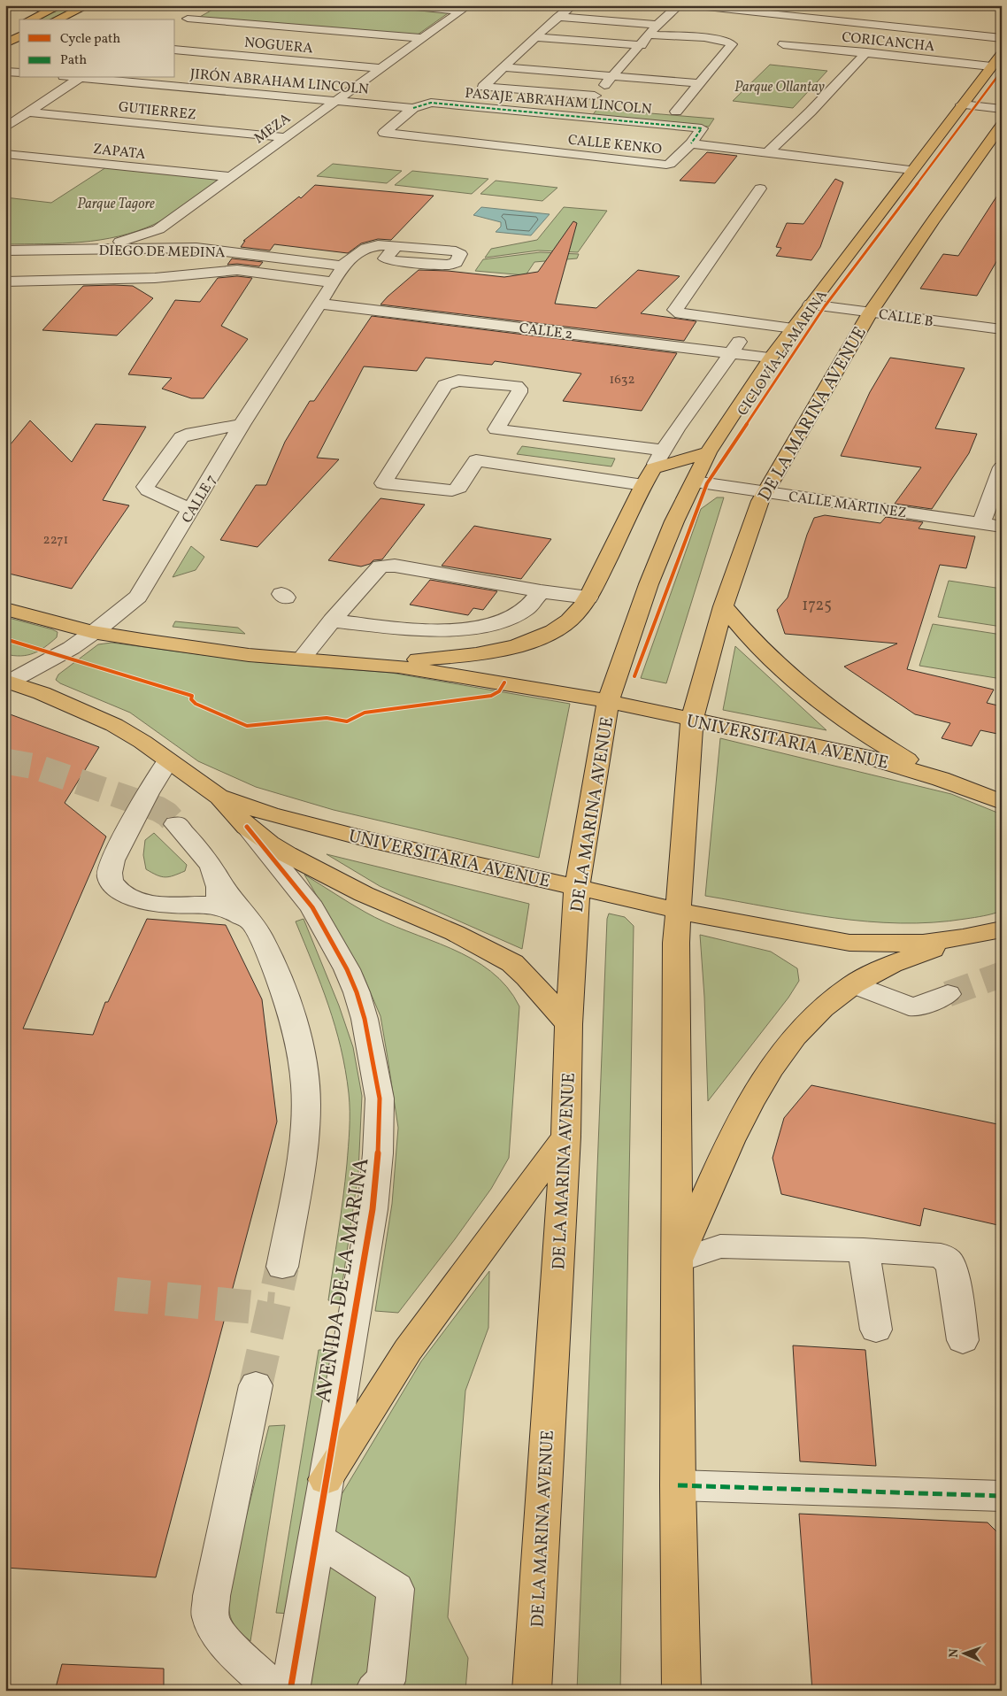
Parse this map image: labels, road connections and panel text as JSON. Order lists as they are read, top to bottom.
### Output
{
  "streets": {
    "main road": ["DE LA MARINA AVENUE", "UNIVERSITARIA AVENUE"],
    "street": [
      "CORICANCHA",
      "NOGUERA",
      "JIRÓN ABRAHAM LINCOLN",
      "PASAJE ABRAHAM LINCOLN",
      "GUTIERREZ",
      "MEZA",
      "CALLE KENKO",
      "ZAPATA",
      "DIEGO DE MEDINA",
      "CALLE B",
      "CALLE 2",
      "CALLE 7",
      "CALLE MARTINEZ",
      "AVENIDA DE LA MARINA"
    ],
    "cycle path": ["CICLOVÍA LA MARINA"]
  },
  "crossings": [
    ["CORICANCHA", "DE LA MARINA AVENUE"],
    ["NOGUERA", "MEZA"],
    ["JIRÓN ABRAHAM LINCOLN", "PASAJE ABRAHAM LINCOLN"],
    ["JIRÓN ABRAHAM LINCOLN", "MEZA"],
    ["JIRÓN ABRAHAM LINCOLN", "CALLE KENKO"],
    ["PASAJE ABRAHAM LINCOLN", "CALLE KENKO"],
    ["GUTIERREZ", "MEZA"],
    ["MEZA", "ZAPATA"],
    ["MEZA", "DIEGO DE MEDINA"],
    ["DIEGO DE MEDINA", "CALLE 7"],
    ["CALLE B", "DE LA MARINA AVENUE"],
    ["CALLE 2", "DE LA MARINA AVENUE"],
    ["CALLE 2", "CALLE 7"],
    ["DE LA MARINA AVENUE", "CALLE MARTINEZ"],
    ["DE LA MARINA AVENUE", "UNIVERSITARIA AVENUE"],
    ["CALLE 7", "UNIVERSITARIA AVENUE"]
  ],
  "parks": ["Parque Ollantay", "Parque Tagore"],
  "house_numbers": ["1632", "2271", "1725"],
  "legend": ["Cycle path", "Path"],
  "north": "left"
}
